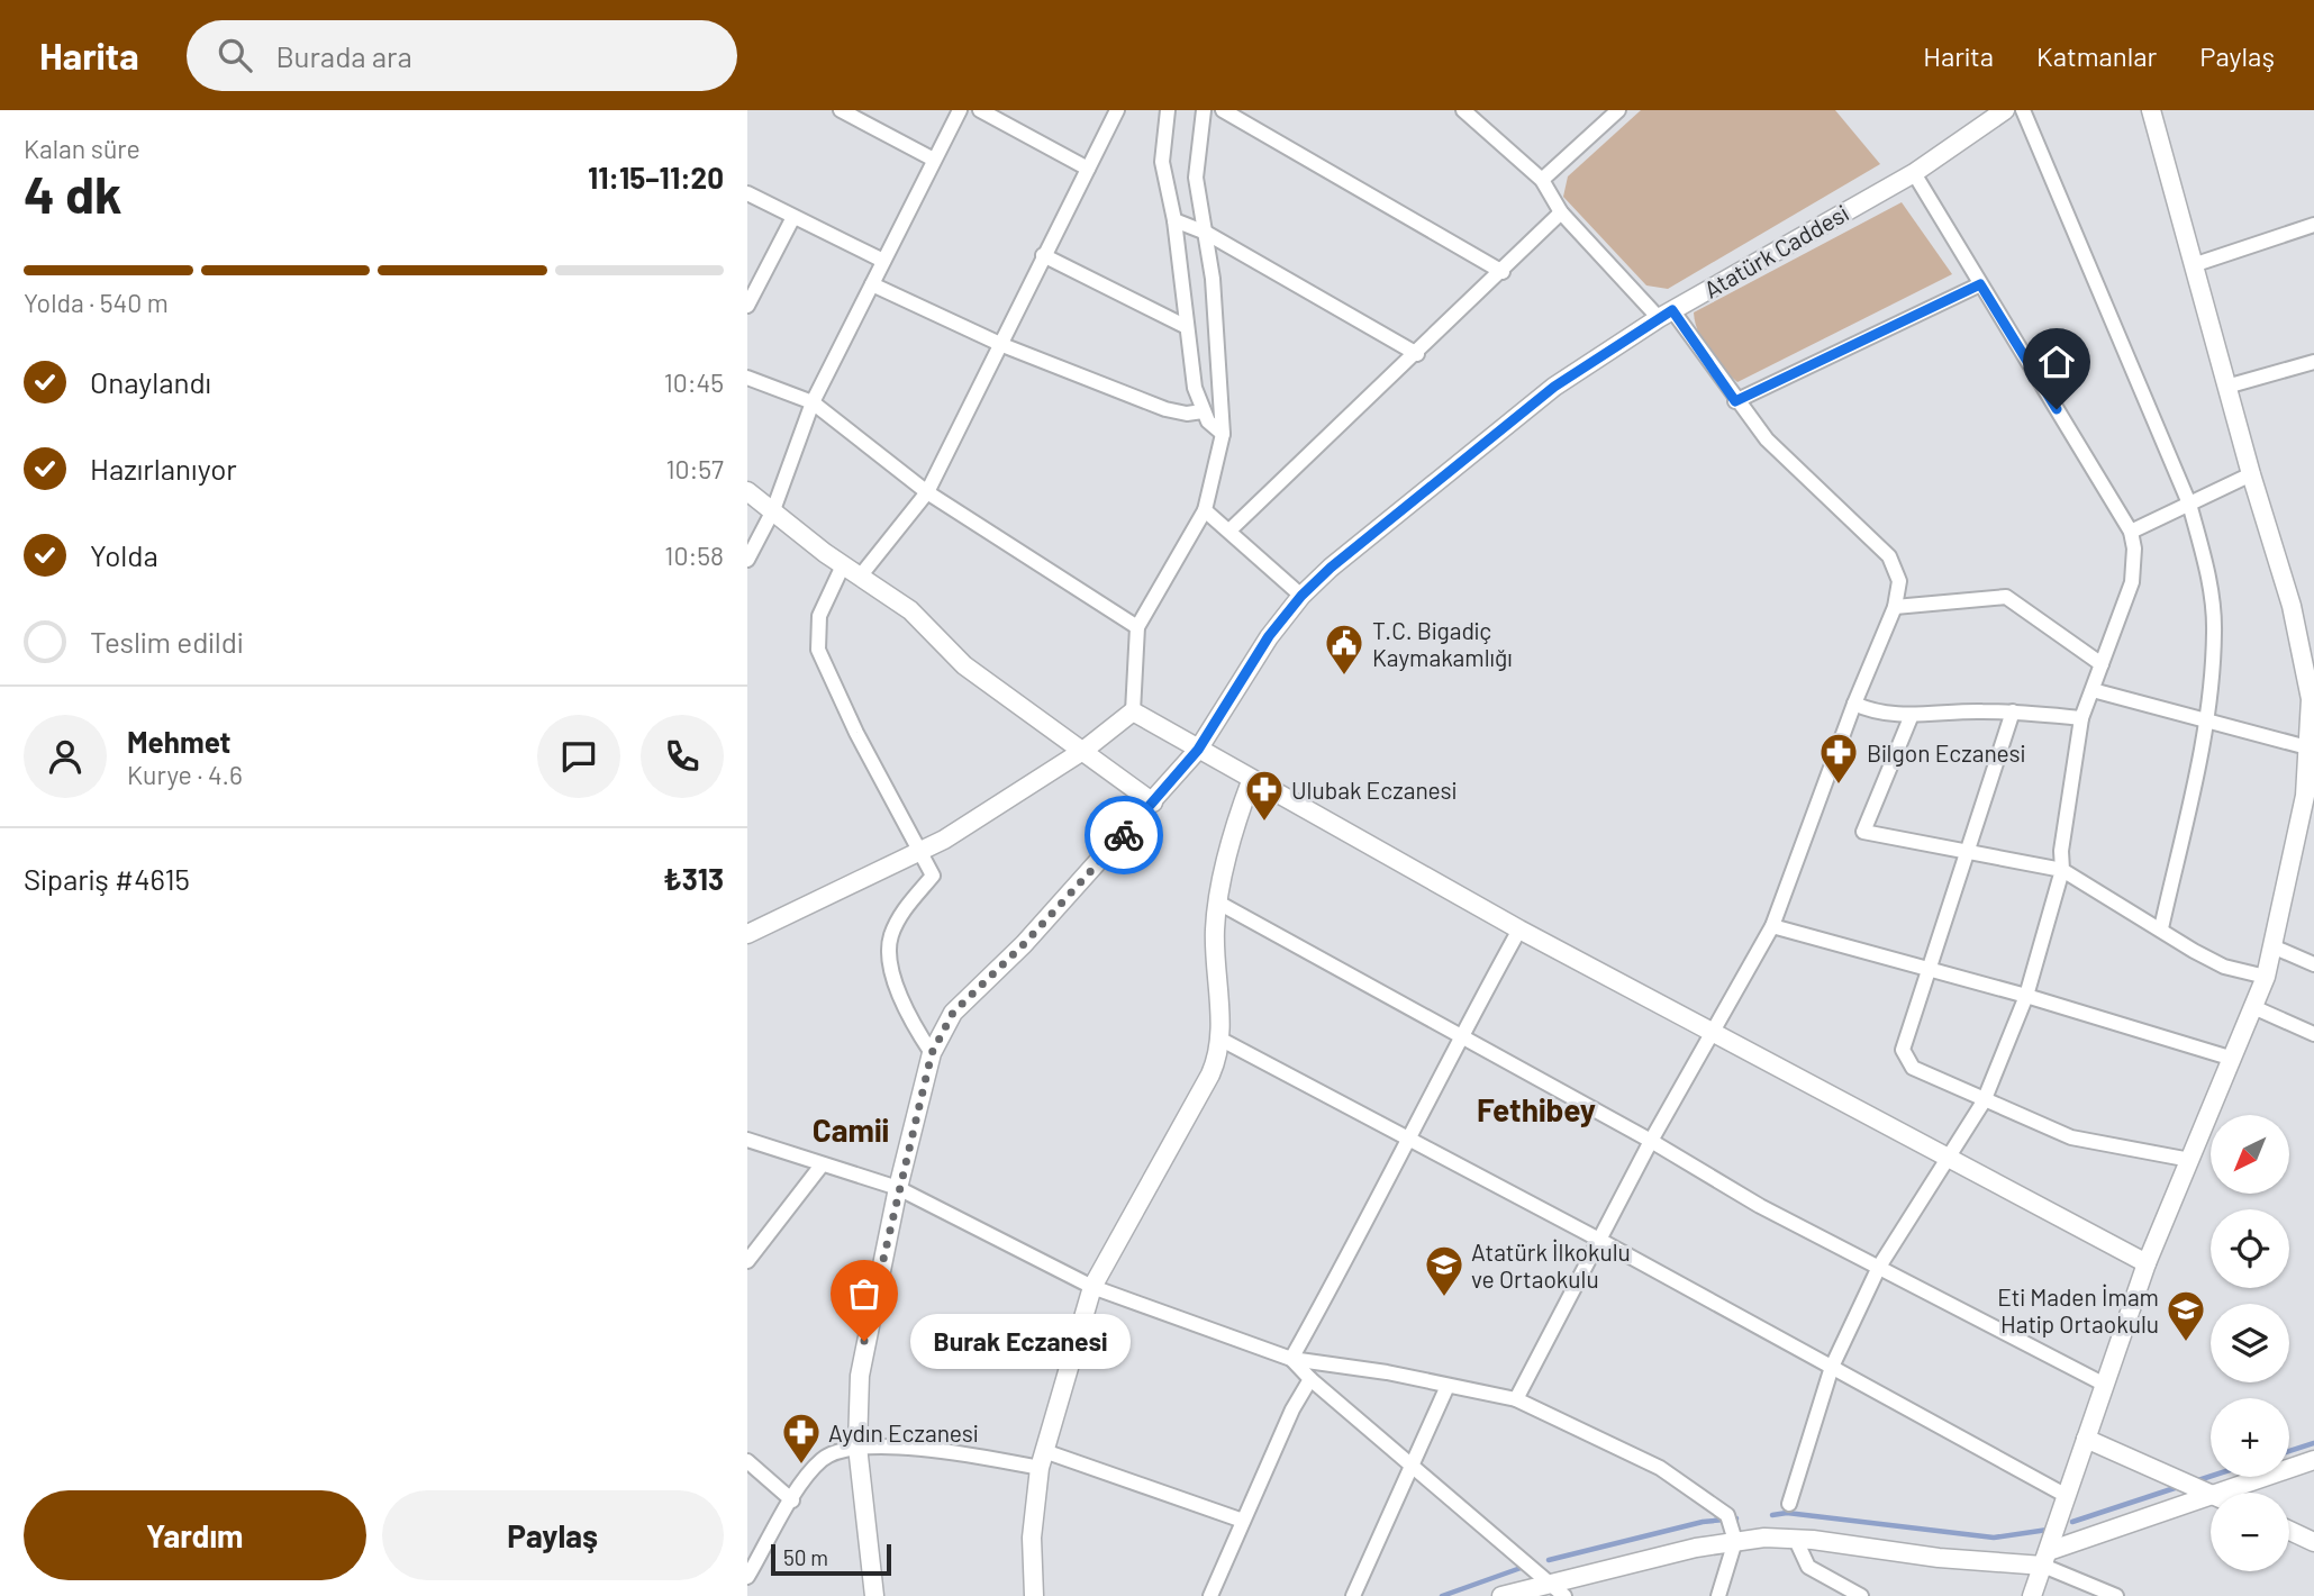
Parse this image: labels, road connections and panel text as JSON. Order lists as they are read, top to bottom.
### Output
{
  "streets": {
    "street": ["Atatürk Caddesi"]
  },
  "districts": ["Fethibey", "Camii"],
  "places": {
    "public building": ["T.C. Bigadiç Kaymakamlığı"],
    "pharmacy": ["Bilgon Eczanesi", "Ulubak Eczanesi", "Aydın Eczanesi"],
    "school or university": ["Atatürk İlkokulu ve Ortaokulu", "Eti Maden İmam Hatip Ortaokulu"],
    "other": ["Burak Eczanesi"]
  },
  "scale_bar": "50 m",
  "north": "bottom left",
  "page": {
    "header": "Harita",
    "search": "Burada ara",
    "nav": ["Harita", "Katmanlar", "Paylaş"],
    "heading": ["4 dk", "Kalan süre", "11:15–11:20"],
    "panel": [
      "Mehmet",
      "Kurye · 4.6",
      "Sipariş #4615",
      "₺313"
    ],
    "bar": "Yolda · 540 m",
    "list": [
      ["Onaylandı", "10:45"],
      ["Hazırlanıyor", "10:57"],
      ["Yolda", "10:58"],
      "Teslim edildi"
    ],
    "map_buttons": ["+", "−"],
    "bubble": "Burak Eczanesi",
    "buttons": ["Yardım", "Paylaş"],
    "scale": "50 m"
  }
}
